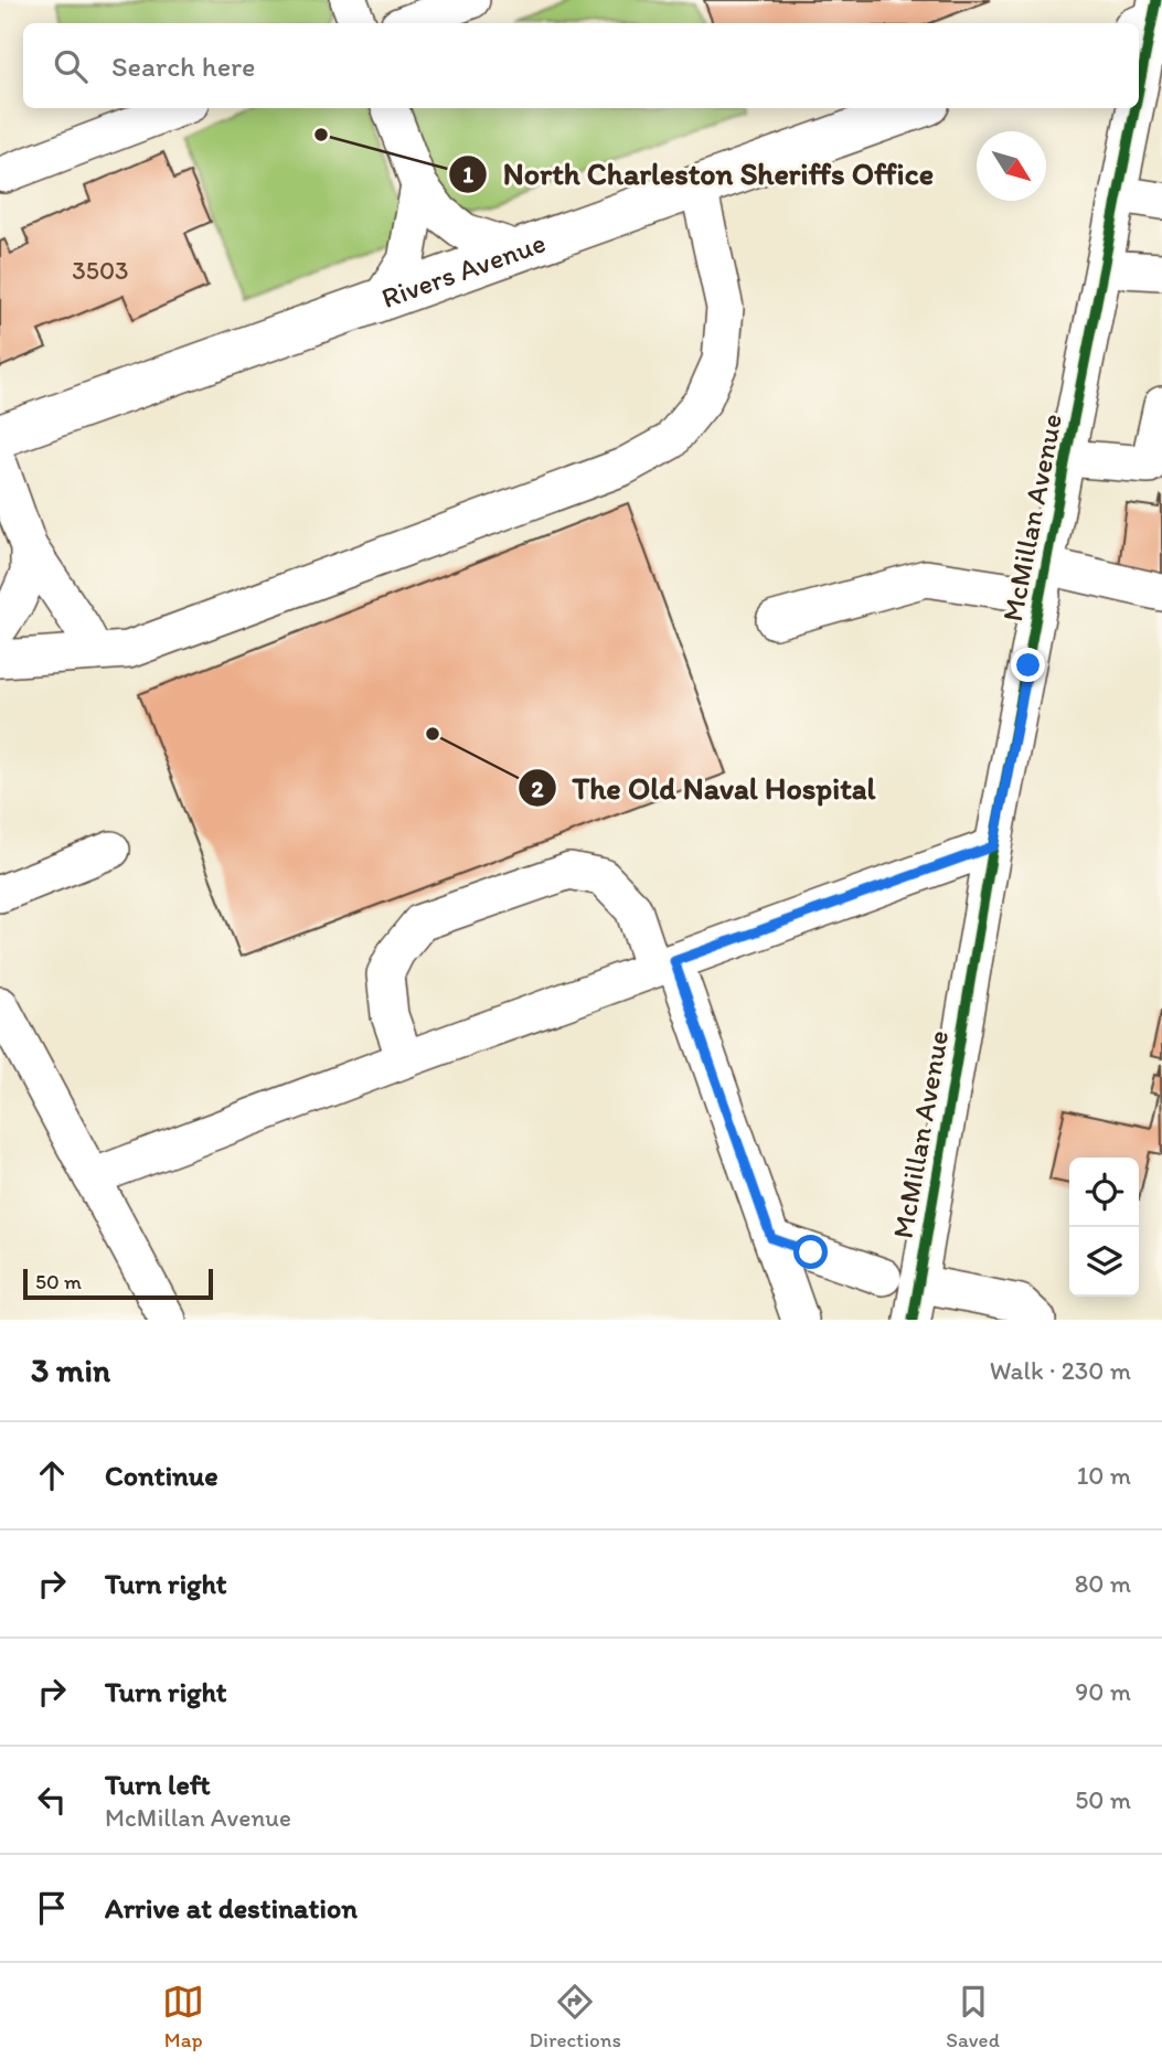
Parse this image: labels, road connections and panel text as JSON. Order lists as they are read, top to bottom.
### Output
{
  "streets": {
    "main road": ["Rivers Avenue"],
    "street": ["McMillan Avenue"]
  },
  "places": ["North Charleston Sheriffs Office", "The Old Naval Hospital"],
  "house_numbers": ["3503"],
  "scale_bar": "50 m",
  "north": "bottom right",
  "page": {
    "search": "Search here",
    "scale": "50 m",
    "heading": ["3 min", "Walk · 230 m"],
    "list": [
      ["Continue", "10 m"],
      ["Turn right", "80 m"],
      ["Turn right", "90 m"],
      ["Turn left", "McMillan Avenue", "50 m"],
      "Arrive at destination"
    ],
    "nav": ["Map", "Directions", "Saved"]
  }
}
